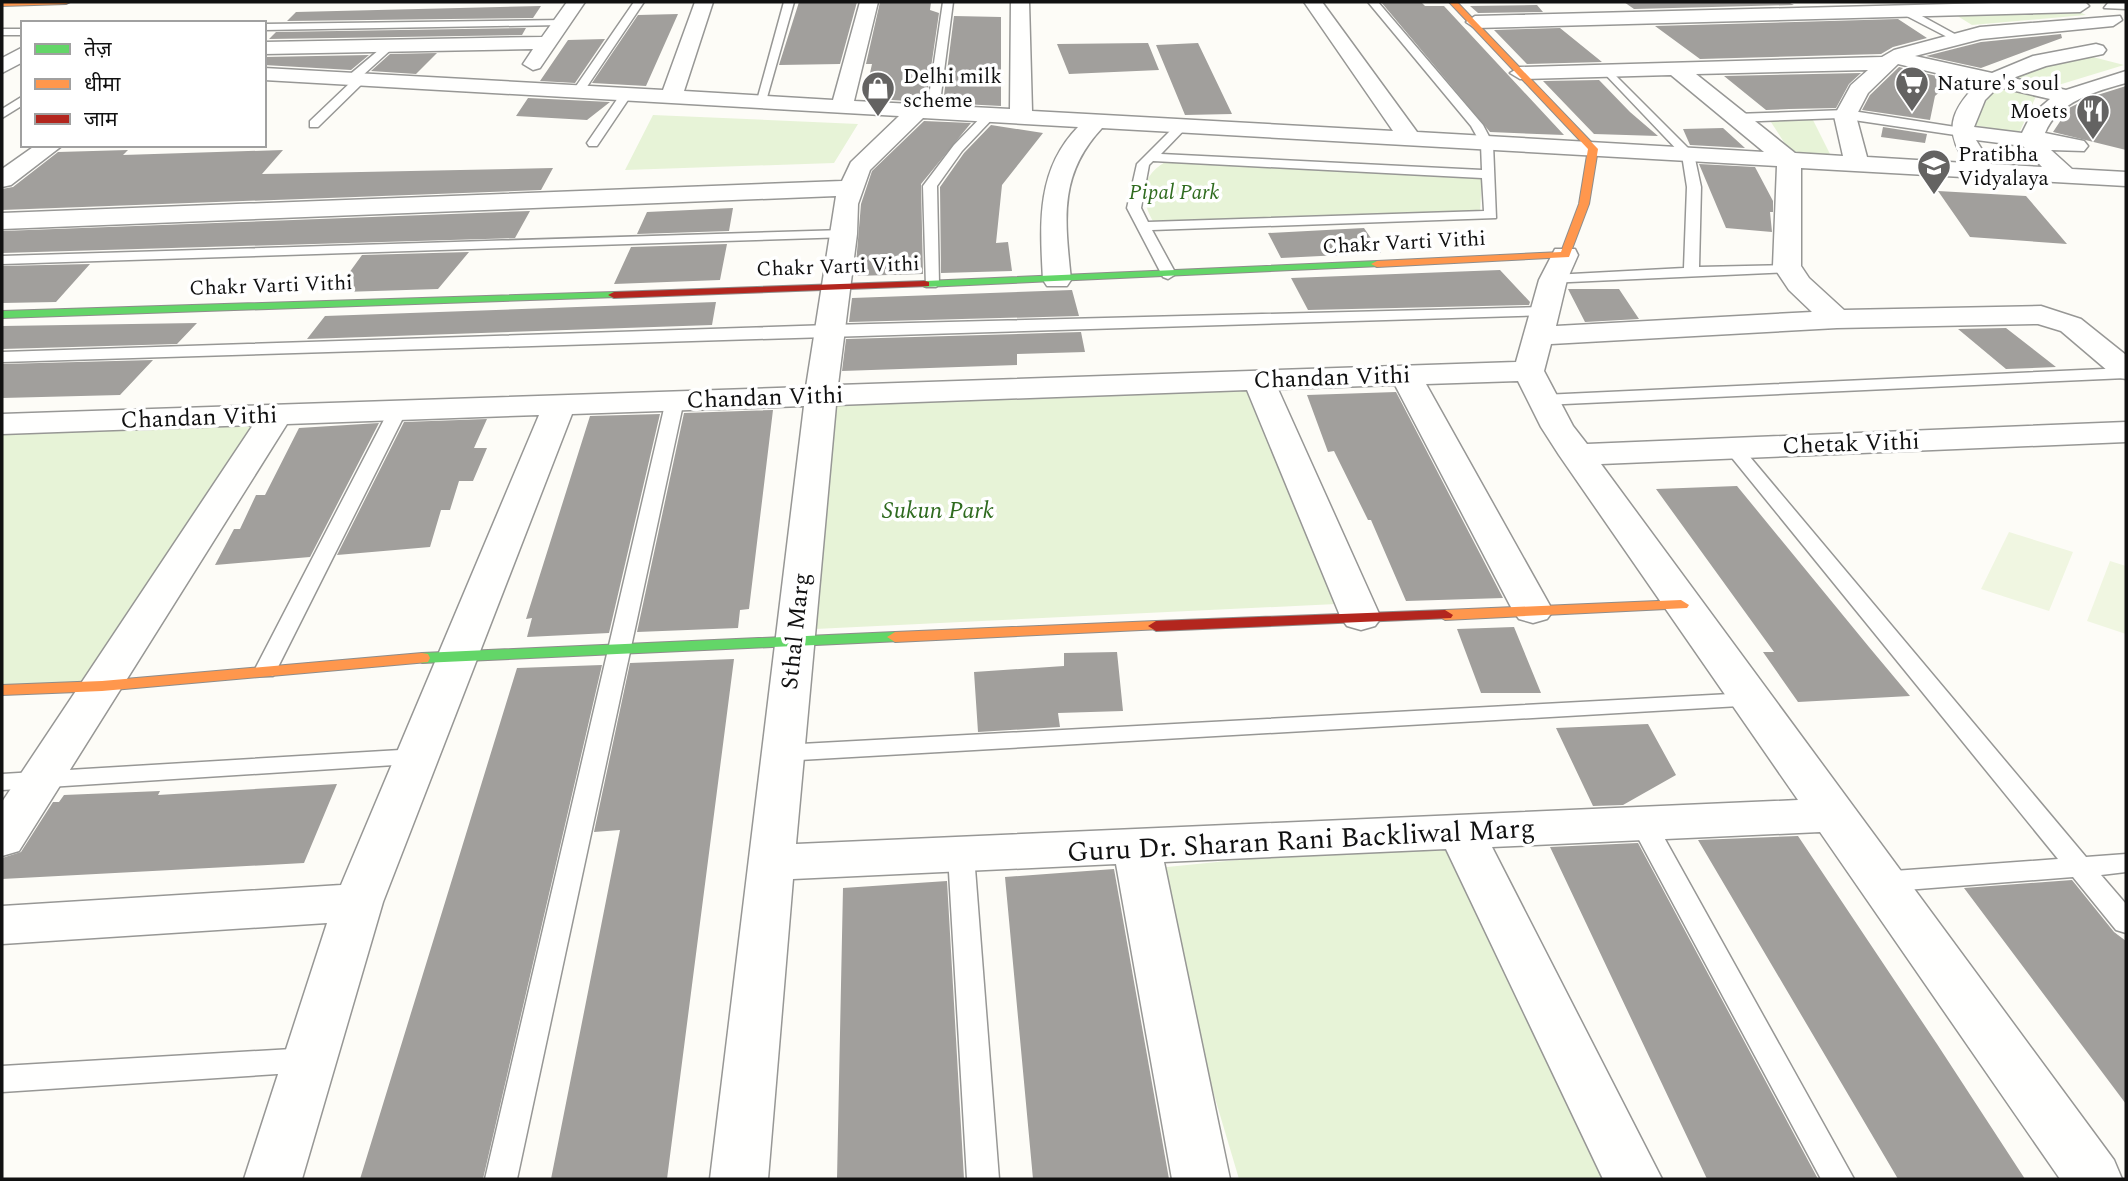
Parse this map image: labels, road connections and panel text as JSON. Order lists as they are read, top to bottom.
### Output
{
  "streets": {
    "street": [
      "Chakr Varti Vithi",
      "Chandan Vithi",
      "Chetak Vithi",
      "Sthal Marg",
      "Guru Dr. Sharan Rani Backliwal Marg"
    ]
  },
  "crossings": [
    ["Chakr Varti Vithi", "Chandan Vithi"],
    ["Chakr Varti Vithi", "Sthal Marg"],
    ["Chandan Vithi", "Sthal Marg"],
    ["Sthal Marg", "Guru Dr. Sharan Rani Backliwal Marg"]
  ],
  "parks": ["Pipal Park", "Sukun Park"],
  "places": {
    "supermarket": ["Nature's soul"],
    "shop": ["Delhi milk scheme"],
    "restaurant": ["Moets"],
    "school or university": ["Pratibha Vidyalaya"]
  },
  "legend": ["तेज़", "धीमा", "जाम"]
}
